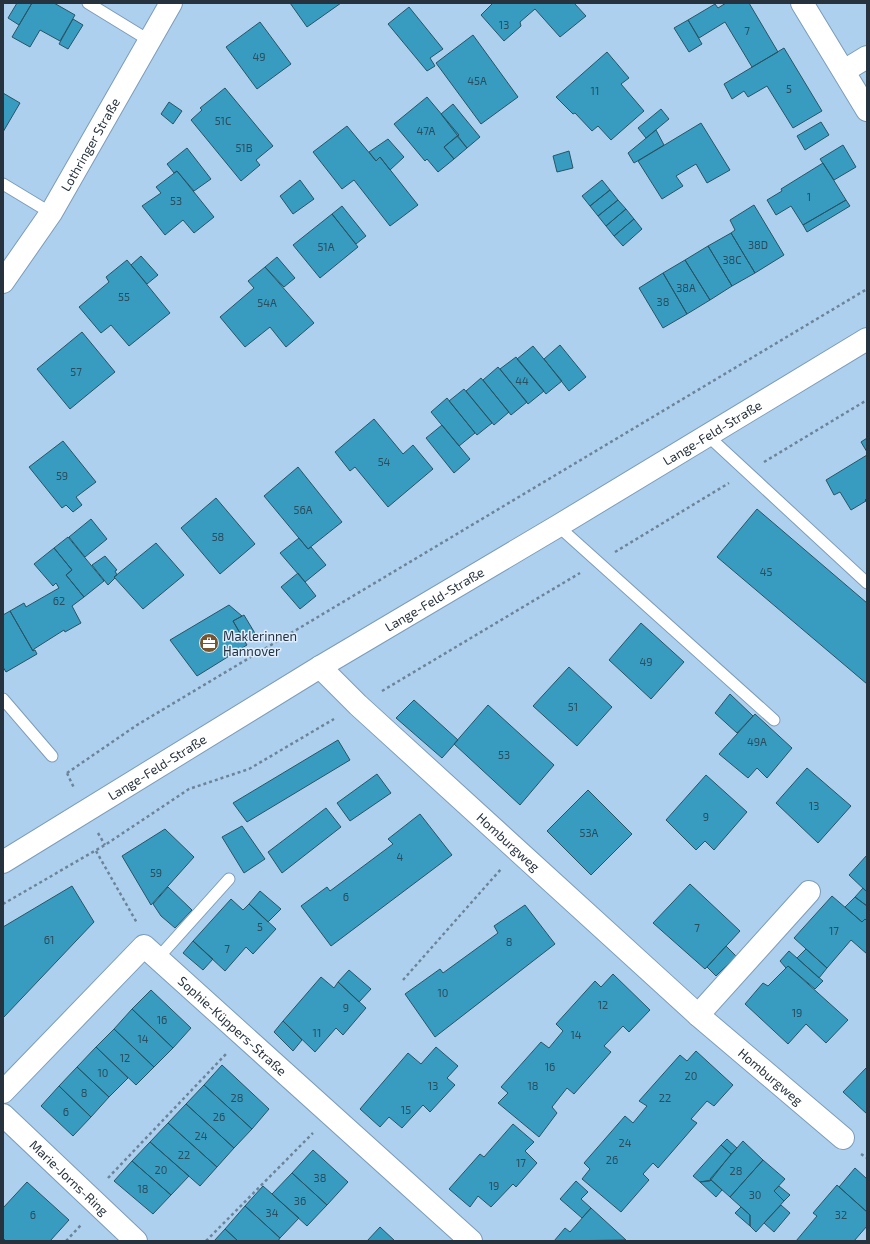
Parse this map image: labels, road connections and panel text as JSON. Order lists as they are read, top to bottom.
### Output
{
  "streets": {
    "street": [
      "Lothringer Straße",
      "Lange-Feld-Straße",
      "Homburgweg",
      "Sophie-Küppers-Straße",
      "Marie-Jorns-Ring"
    ]
  },
  "crossings": [
    ["Lange-Feld-Straße", "Homburgweg"]
  ],
  "places": {
    "office": ["Maklerinnen Hannover"]
  },
  "house_numbers": [
    "13",
    "7",
    "49",
    "45A",
    "5",
    "11",
    "51C",
    "47A",
    "51B",
    "1",
    "53",
    "38D",
    "51A",
    "38C",
    "38A",
    "55",
    "38",
    "54A",
    "57",
    "44",
    "54",
    "59",
    "56A",
    "58",
    "45",
    "62",
    "49",
    "51",
    "49A",
    "53",
    "13",
    "9",
    "53A",
    "4",
    "59",
    "6",
    "5",
    "7",
    "17",
    "61",
    "8",
    "7",
    "10",
    "12",
    "9",
    "19",
    "16",
    "11",
    "14",
    "14",
    "12",
    "16",
    "10",
    "20",
    "13",
    "18",
    "8",
    "28",
    "22",
    "15",
    "6",
    "26",
    "24",
    "24",
    "22",
    "26",
    "17",
    "20",
    "28",
    "38",
    "19",
    "18",
    "30",
    "36",
    "34",
    "6",
    "32"
  ]
}
